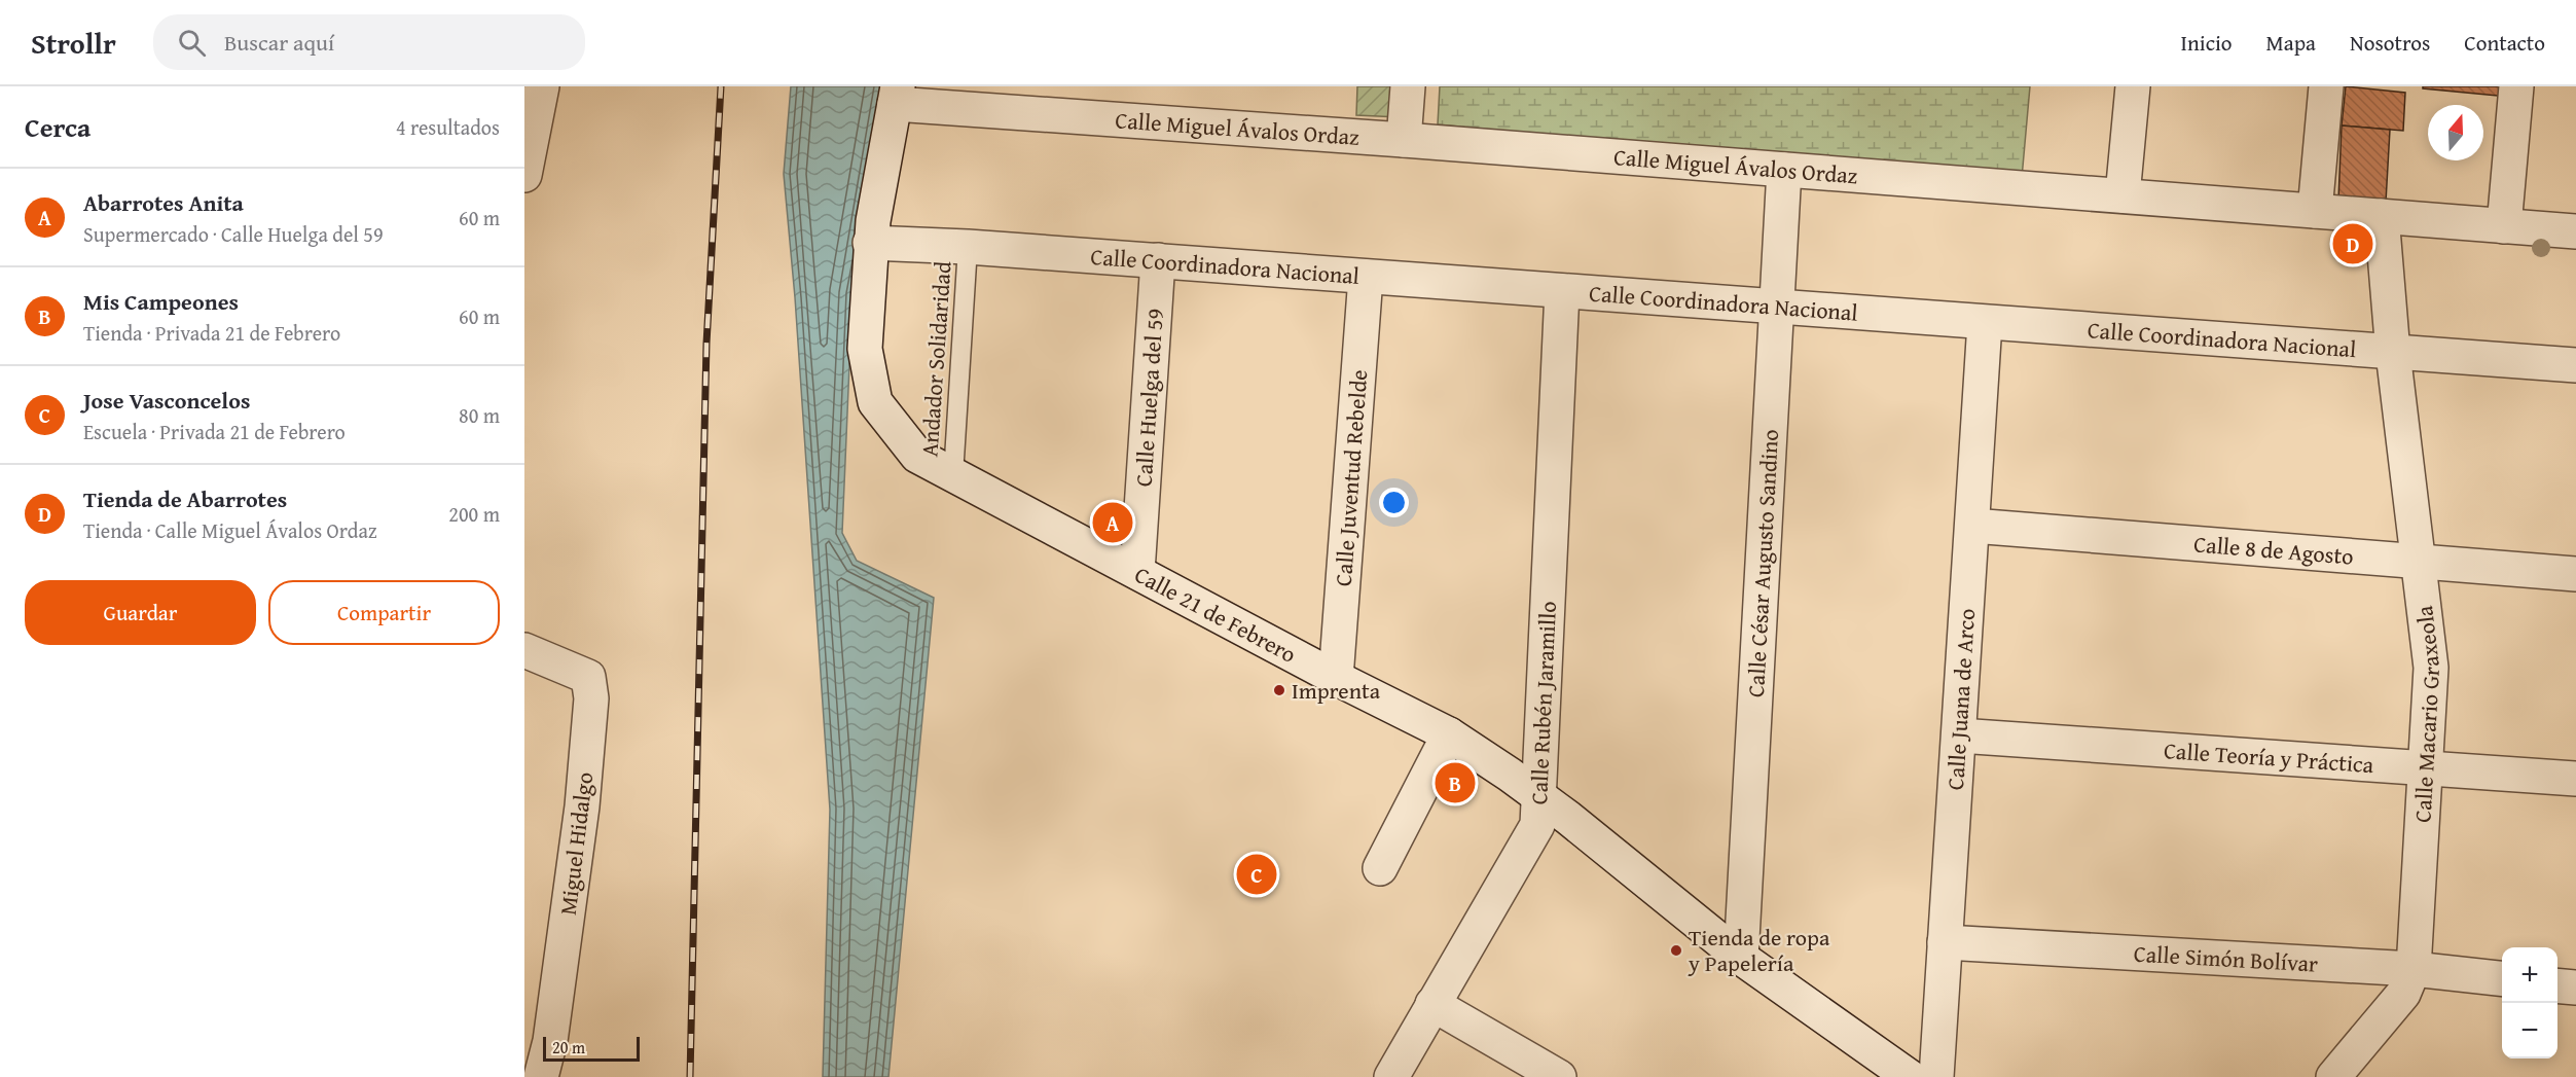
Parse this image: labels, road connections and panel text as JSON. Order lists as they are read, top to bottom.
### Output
{
  "streets": {
    "street": [
      "Calle Miguel Ávalos Ordaz",
      "Calle Coordinadora Nacional",
      "Calle Huelga del 59",
      "Calle Juventud Rebelde",
      "Calle 8 de Agosto",
      "Calle César Augusto Sandino",
      "Calle 21 de Febrero",
      "Calle Juana de Arco",
      "Calle Rubén Jaramillo",
      "Calle Macario Graxeola",
      "Calle Teoría y Práctica",
      "Miguel Hidalgo",
      "Calle Simón Bolívar"
    ],
    "lane": ["Andador Solidaridad"]
  },
  "crossings": [
    ["Calle Miguel Ávalos Ordaz", "Calle César Augusto Sandino"],
    ["Calle Miguel Ávalos Ordaz", "Calle 21 de Febrero"],
    ["Calle Miguel Ávalos Ordaz", "Calle Macario Graxeola"],
    ["Calle Coordinadora Nacional", "Andador Solidaridad"],
    ["Calle Coordinadora Nacional", "Calle Huelga del 59"],
    ["Calle Coordinadora Nacional", "Calle Juventud Rebelde"],
    ["Calle Coordinadora Nacional", "Calle César Augusto Sandino"],
    ["Calle Coordinadora Nacional", "Calle 21 de Febrero"],
    ["Calle Coordinadora Nacional", "Calle Juana de Arco"],
    ["Calle Coordinadora Nacional", "Calle Rubén Jaramillo"],
    ["Calle Coordinadora Nacional", "Calle Macario Graxeola"],
    ["Andador Solidaridad", "Calle 21 de Febrero"],
    ["Calle Huelga del 59", "Calle 21 de Febrero"],
    ["Calle Juventud Rebelde", "Calle 21 de Febrero"],
    ["Calle 8 de Agosto", "Calle Juana de Arco"],
    ["Calle 8 de Agosto", "Calle Macario Graxeola"],
    ["Calle César Augusto Sandino", "Calle 21 de Febrero"],
    ["Calle 21 de Febrero", "Calle Rubén Jaramillo"],
    ["Calle Juana de Arco", "Calle Teoría y Práctica"],
    ["Calle Juana de Arco", "Calle Simón Bolívar"],
    ["Calle Macario Graxeola", "Calle Teoría y Práctica"],
    ["Calle Macario Graxeola", "Calle Simón Bolívar"]
  ],
  "places": ["Imprenta", "Tienda de ropa y Papelería"],
  "scale_bar": "20 m",
  "north": "top",
  "page": {
    "header": "Strollr",
    "search": "Buscar aquí",
    "nav": [
      "Inicio",
      "Mapa",
      "Nosotros",
      "Contacto"
    ],
    "heading": ["Cerca", "4 resultados"],
    "list": [
      {
        "mark": "A",
        "name": "Abarrotes Anita",
        "note": "Supermercado · Calle Huelga del 59",
        "value": "60 m"
      },
      {
        "mark": "B",
        "name": "Mis Campeones",
        "note": "Tienda · Privada 21 de Febrero",
        "value": "60 m"
      },
      {
        "mark": "C",
        "name": "Jose Vasconcelos",
        "note": "Escuela · Privada 21 de Febrero",
        "value": "80 m"
      },
      {
        "mark": "D",
        "name": "Tienda de Abarrotes",
        "note": "Tienda · Calle Miguel Ávalos Ordaz",
        "value": "200 m"
      }
    ],
    "pins": [
      "D",
      "A",
      "B",
      "C"
    ],
    "buttons": ["Guardar", "Compartir"],
    "map_buttons": ["+", "−"],
    "scale": "20 m"
  }
}
